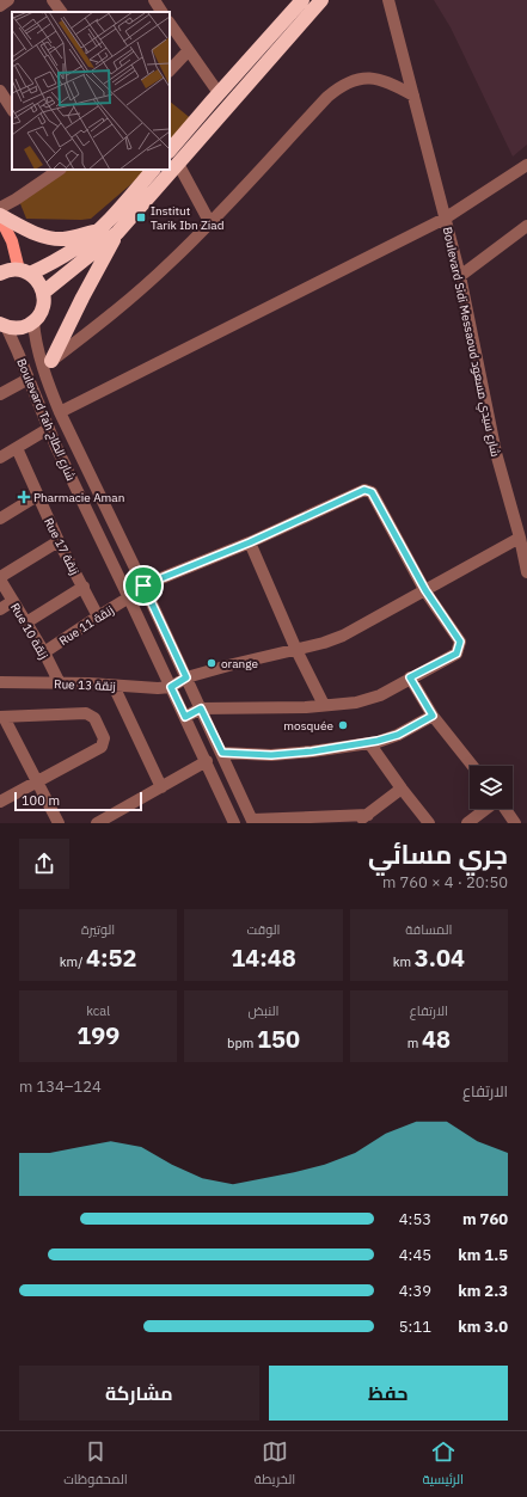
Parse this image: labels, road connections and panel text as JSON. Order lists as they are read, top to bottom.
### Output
{
  "streets": {
    "street": [
      "Boulevard Sidi Messaoud شارع سيدي مسعود",
      "Boulevard Tah شارع الطاح",
      "Rue 17 زنقة",
      "Rue 11 زنقة",
      "Rue 10 زنقة",
      "Rue 13 زنقة"
    ]
  },
  "crossings": [
    ["Boulevard Tah شارع الطاح", "Rue 11 زنقة"],
    ["Boulevard Tah شارع الطاح", "Rue 13 زنقة"],
    ["Rue 17 زنقة", "Rue 11 زنقة"],
    ["Rue 11 زنقة", "Rue 10 زنقة"],
    ["Rue 10 زنقة", "Rue 13 زنقة"]
  ],
  "places": {
    "transit": ["Institut Tarik Ibn Ziad"],
    "health": ["Pharmacie Aman"],
    "other": ["orange", "mosquée"]
  },
  "scale_bar": "100 m",
  "page": {
    "scale": "100 m",
    "heading": ["جري مسائي", "20:50 · 4 × 760 m"],
    "stats": [
      ["المسافة", "3.04 km"],
      ["الوقت", "14:48"],
      ["الوتيرة", "4:52 /km"],
      ["الارتفاع", "48 m"],
      ["النبض", "150 bpm"],
      ["kcal", "199"]
    ],
    "chart": ["الارتفاع", "124–134 m"],
    "list": [
      {
        "name": "760 m",
        "note": "4:53"
      },
      {
        "name": "1.5 km",
        "note": "4:45"
      },
      {
        "name": "2.3 km",
        "note": "4:39"
      },
      {
        "name": "3.0 km",
        "note": "5:11"
      }
    ],
    "buttons": ["حفظ", "مشاركة"],
    "tabs": ["الرئيسية", "الخريطة", "المحفوظات"]
  }
}
